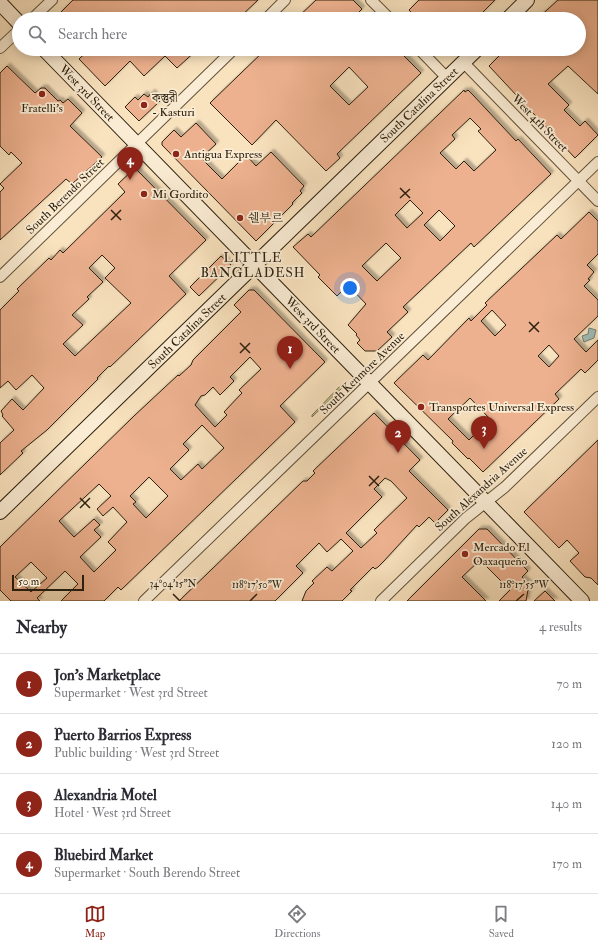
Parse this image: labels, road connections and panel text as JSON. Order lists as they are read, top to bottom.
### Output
{
  "streets": {
    "main road": ["West 3rd Street", "South Catalina Street"],
    "street": [
      "West 4th Street",
      "South Berendo Street",
      "South Kenmore Avenue",
      "South Alexandria Avenue"
    ]
  },
  "crossings": [
    ["West 3rd Street", "South Catalina Street"],
    ["West 3rd Street", "South Berendo Street"],
    ["West 3rd Street", "South Kenmore Avenue"],
    ["West 3rd Street", "South Alexandria Avenue"],
    ["South Catalina Street", "West 4th Street"],
    ["West 4th Street", "South Kenmore Avenue"]
  ],
  "districts": ["LITTLE BANGLADESH"],
  "places": [
    "Fratelli's",
    "কস্তুরী - Kasturi",
    "Antigua Express",
    "Mi Gordito",
    "쉘부르",
    "Transportes Universal Express",
    "Mercado El Oaxaqueño"
  ],
  "scale_bar": "50 m",
  "page": {
    "search": "Search here",
    "pins": [
      "4",
      "1",
      "3",
      "2"
    ],
    "scale": "50 m",
    "heading": ["Nearby", "4 results"],
    "list": [
      {
        "mark": "1",
        "name": "Jon's Marketplace",
        "note": "Supermarket · West 3rd Street",
        "value": "70 m"
      },
      {
        "mark": "2",
        "name": "Puerto Barrios Express",
        "note": "Public building · West 3rd Street",
        "value": "120 m"
      },
      {
        "mark": "3",
        "name": "Alexandria Motel",
        "note": "Hotel · West 3rd Street",
        "value": "140 m"
      },
      {
        "mark": "4",
        "name": "Bluebird Market",
        "note": "Supermarket · South Berendo Street",
        "value": "170 m"
      }
    ],
    "nav": ["Map", "Directions", "Saved"]
  },
  "coordinates": ["34°04'15\"N", "118°17'50\"W", "118°17'55\"W"]
}
